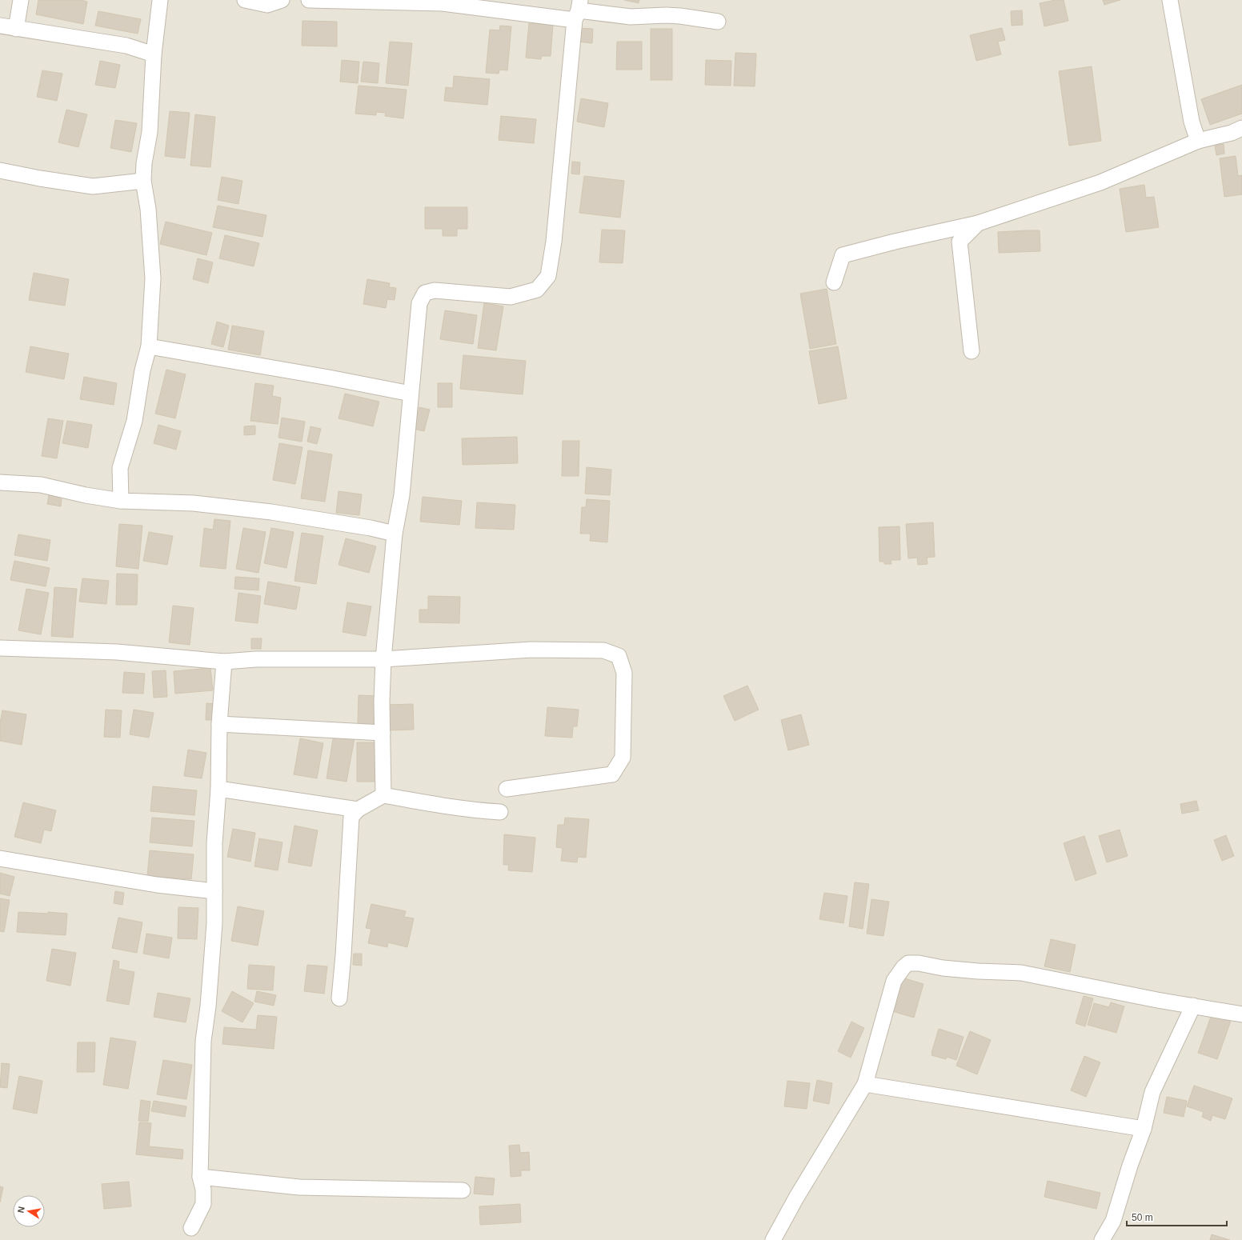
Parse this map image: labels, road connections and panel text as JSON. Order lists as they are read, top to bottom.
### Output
{
  "scale_bar": "50 m",
  "north": "left"
}
